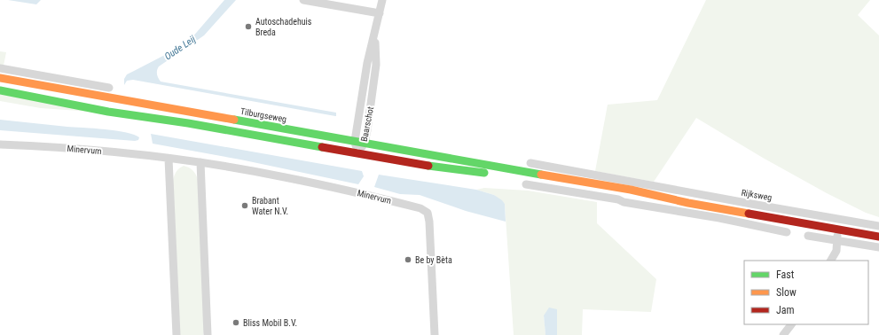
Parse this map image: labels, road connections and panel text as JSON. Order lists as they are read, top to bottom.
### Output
{
  "streets": {
    "main road": ["Tilburgseweg", "Rijksweg"],
    "street": ["Baarschot", "Minervum"]
  },
  "crossings": [
    ["Tilburgseweg", "Baarschot"],
    ["Tilburgseweg", "Rijksweg"]
  ],
  "water": ["Oude Leij"],
  "places": [
    "Autoschadehuis Breda",
    "Brabant Water N.V.",
    "Be by Bèta",
    "Bliss Mobil B.V."
  ],
  "legend": ["Fast", "Slow", "Jam"]
}
